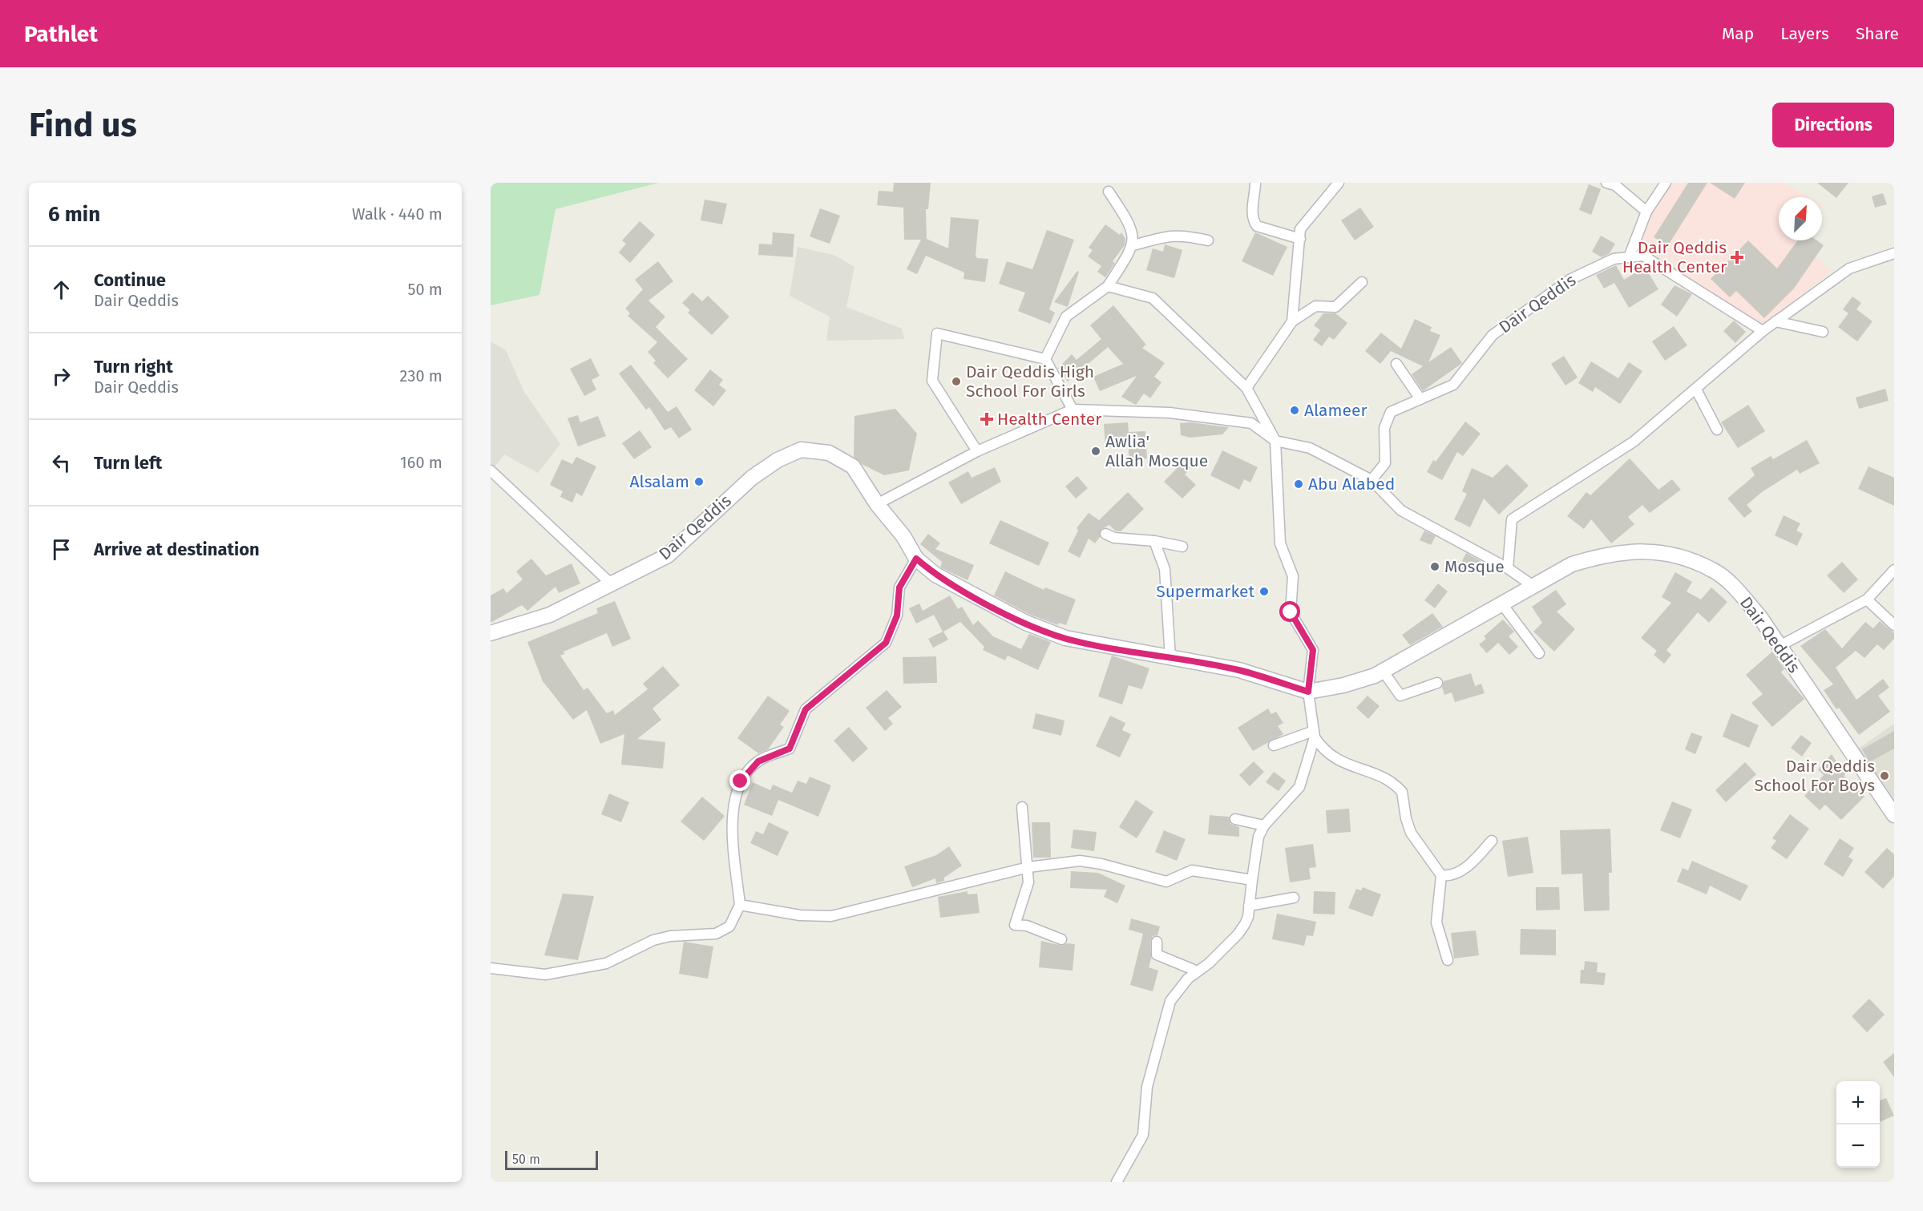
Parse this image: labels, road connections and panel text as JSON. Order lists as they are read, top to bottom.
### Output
{
  "streets": {
    "main road": ["Dair Qeddis"]
  },
  "places": {
    "health": ["Dair Qeddis Health Center", "Health Center"],
    "other": [
      "Dair Qeddis High School For Girls",
      "Alameer",
      "Awlia' Allah Mosque",
      "Alsalam",
      "Abu Alabed",
      "Mosque",
      "Supermarket",
      "Dair Qeddis School For Boys"
    ]
  },
  "scale_bar": "50 m",
  "north": "top right",
  "page": {
    "header": "Pathlet",
    "nav": ["Map", "Layers", "Share"],
    "buttons": "Directions",
    "title": "Find us",
    "heading": ["6 min", "Walk · 440 m"],
    "list": [
      ["Continue", "Dair Qeddis", "50 m"],
      ["Turn right", "Dair Qeddis", "230 m"],
      ["Turn left", "160 m"],
      "Arrive at destination"
    ],
    "map_buttons": ["+", "−"],
    "scale": "50 m"
  }
}
